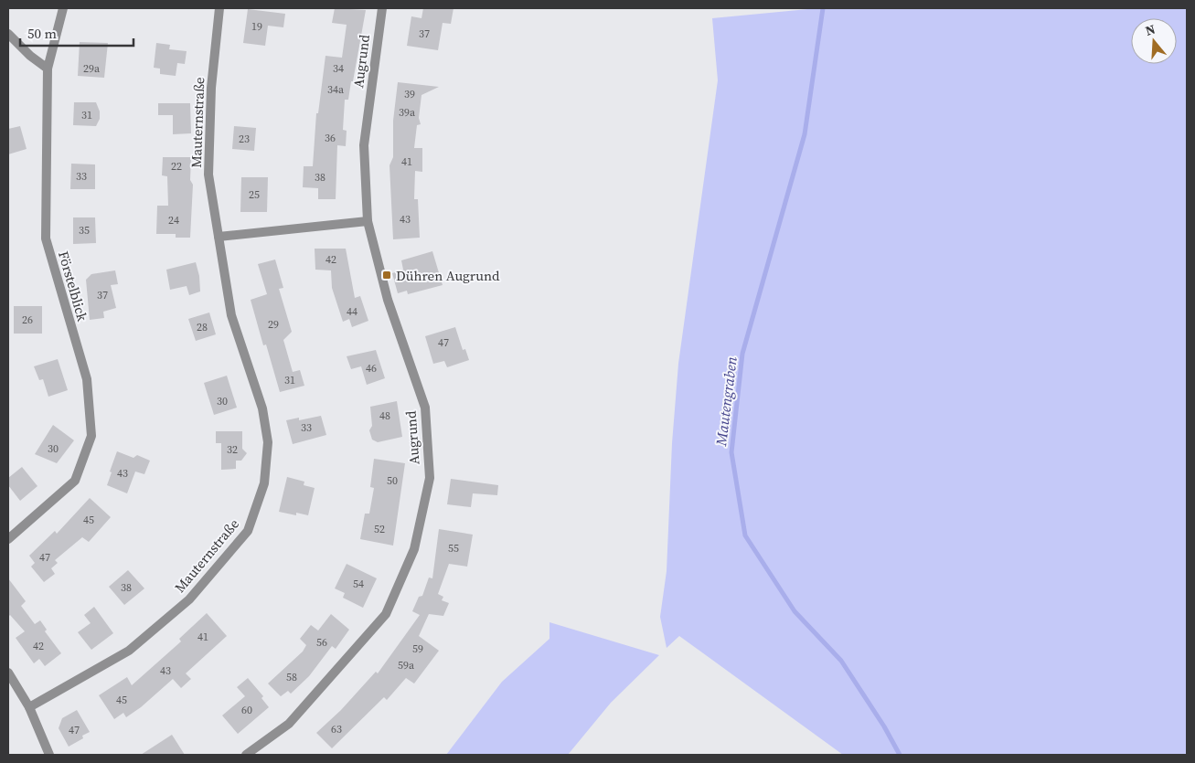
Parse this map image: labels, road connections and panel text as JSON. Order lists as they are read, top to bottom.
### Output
{
  "streets": {
    "street": ["Augrund", "Mauternstraße", "Förstelblick"]
  },
  "water": ["Mautengraben"],
  "places": {
    "transit": ["Dühren Augrund"]
  },
  "house_numbers": [
    "19",
    "37",
    "29a",
    "34",
    "34a",
    "39",
    "39a",
    "31",
    "36",
    "23",
    "41",
    "22",
    "33",
    "38",
    "25",
    "43",
    "24",
    "35",
    "42",
    "37",
    "44",
    "26",
    "29",
    "28",
    "47",
    "46",
    "31",
    "30",
    "48",
    "33",
    "30",
    "32",
    "43",
    "50",
    "45",
    "52",
    "55",
    "47",
    "54",
    "38",
    "41",
    "56",
    "42",
    "59",
    "59a",
    "43",
    "58",
    "45",
    "60",
    "63",
    "47"
  ],
  "scale_bar": "50 m",
  "north": "top"
}
